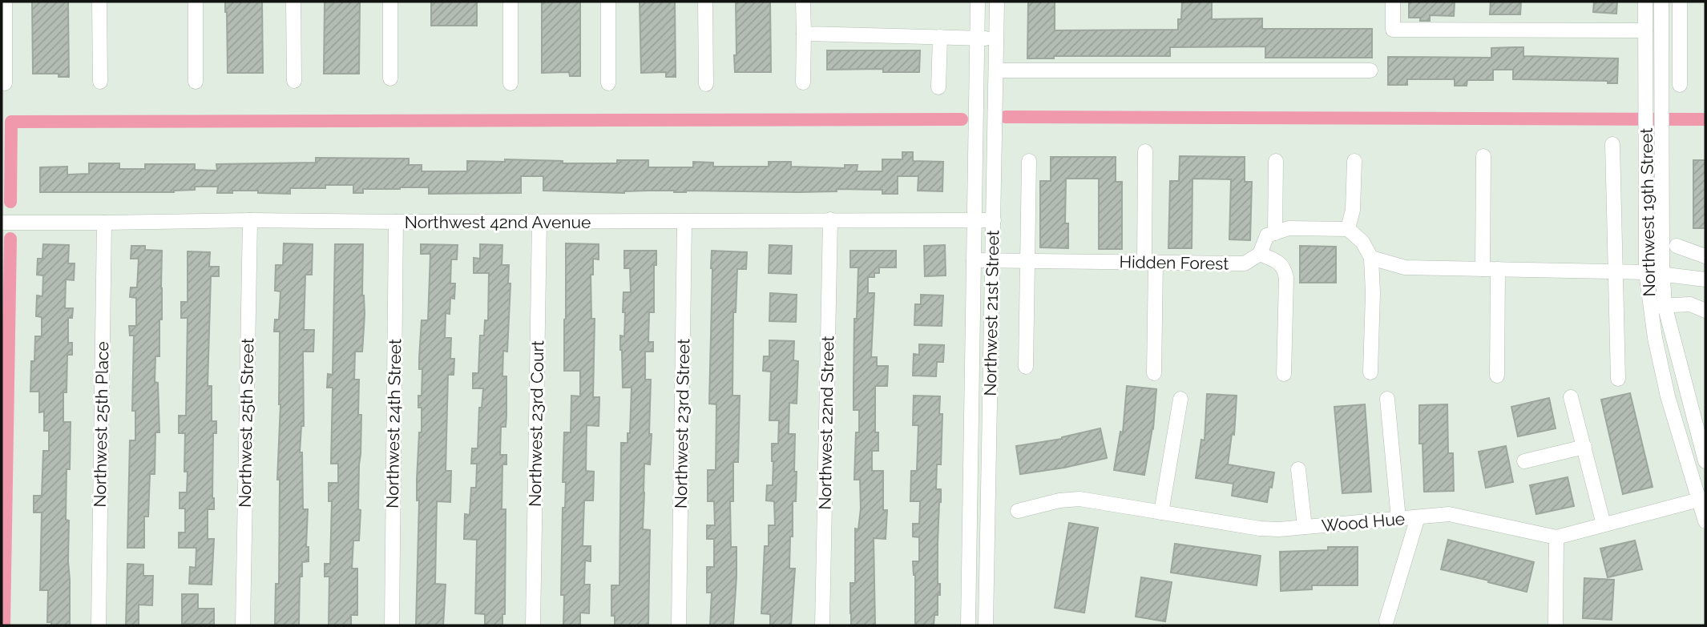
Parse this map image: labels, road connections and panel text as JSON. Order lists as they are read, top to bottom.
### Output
{
  "streets": {
    "street": [
      "Northwest 19th Street",
      "Northwest 42nd Avenue",
      "Hidden Forest",
      "Northwest 21st Street",
      "Northwest 25th Street",
      "Northwest 22nd Street",
      "Northwest 24th Street",
      "Northwest 23rd Court",
      "Northwest 23rd Street",
      "Northwest 25th Place",
      "Wood Hue"
    ]
  },
  "crossings": [
    ["Northwest 19th Street", "Wood Hue"],
    ["Northwest 42nd Avenue", "Northwest 21st Street"],
    ["Northwest 42nd Avenue", "Northwest 25th Street"],
    ["Northwest 42nd Avenue", "Northwest 22nd Street"],
    ["Northwest 42nd Avenue", "Northwest 24th Street"],
    ["Northwest 42nd Avenue", "Northwest 23rd Court"],
    ["Northwest 42nd Avenue", "Northwest 23rd Street"],
    ["Northwest 42nd Avenue", "Northwest 25th Place"],
    ["Hidden Forest", "Northwest 21st Street"]
  ]
}
